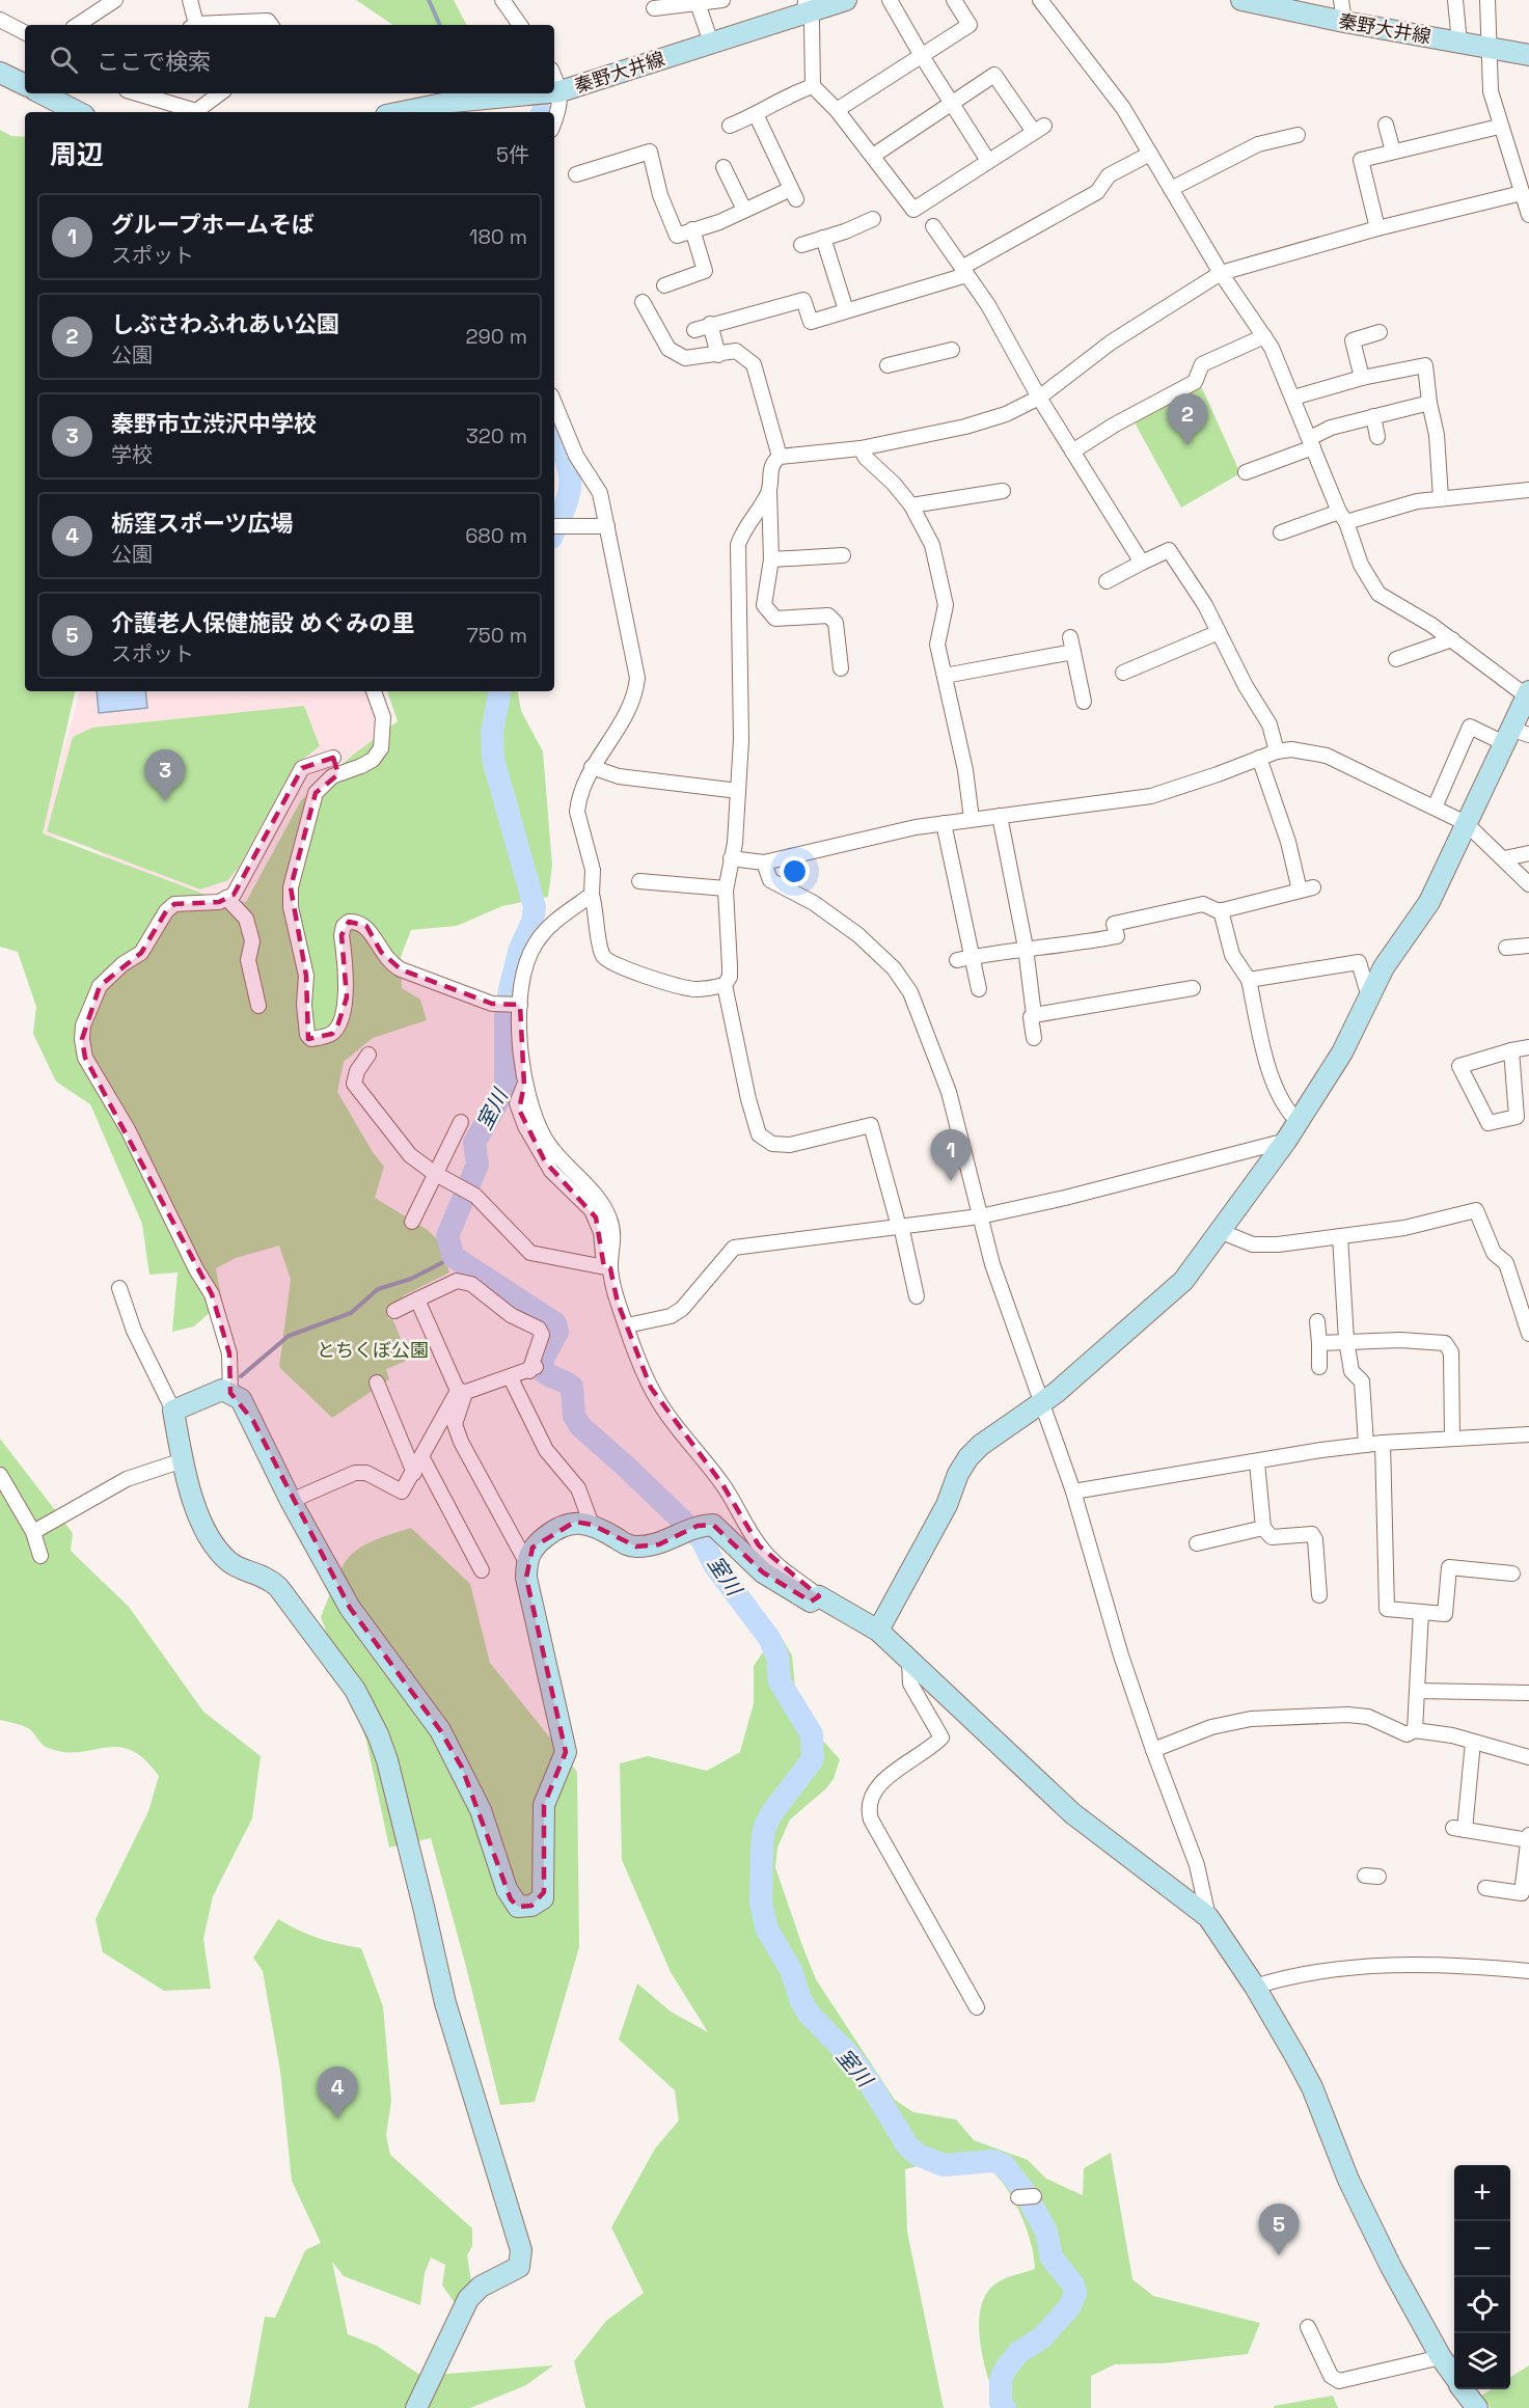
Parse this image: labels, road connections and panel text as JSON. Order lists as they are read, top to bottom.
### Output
{
  "streets": {
    "street": ["秦野大井線"]
  },
  "water": ["室川"],
  "parks": ["とちくぼ公園"],
  "page": {
    "search": "ここで検索",
    "heading": ["周辺", "5件"],
    "list": [
      {
        "mark": "1",
        "name": "グループホームそば",
        "note": "スポット",
        "value": "180 m"
      },
      {
        "mark": "2",
        "name": "しぶさわふれあい公園",
        "note": "公園",
        "value": "290 m"
      },
      {
        "mark": "3",
        "name": "秦野市立渋沢中学校",
        "note": "学校",
        "value": "320 m"
      },
      {
        "mark": "4",
        "name": "栃窪スポーツ広場",
        "note": "公園",
        "value": "680 m"
      },
      {
        "mark": "5",
        "name": "介護老人保健施設 めぐみの里",
        "note": "スポット",
        "value": "750 m"
      }
    ],
    "pins": [
      "2",
      "3",
      "1",
      "4",
      "5"
    ],
    "map_buttons": ["+", "−"]
  }
}
